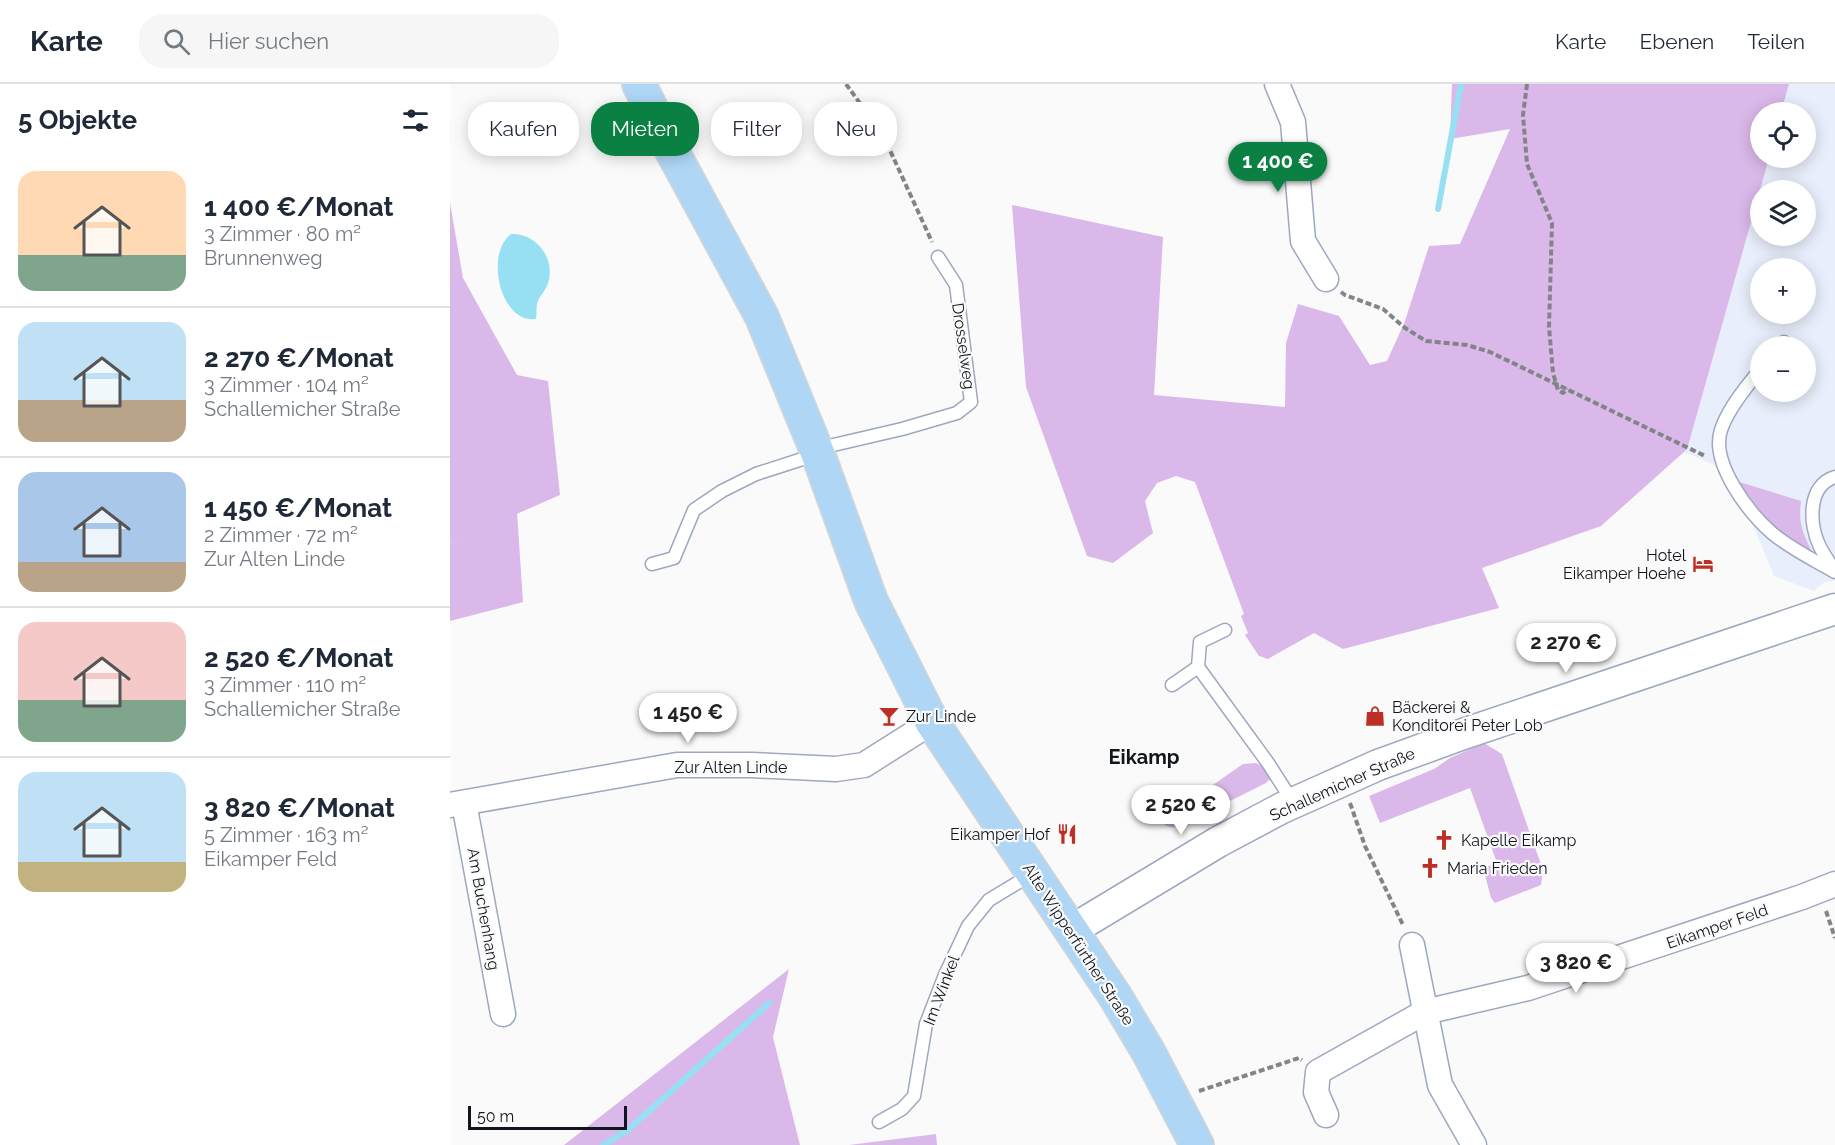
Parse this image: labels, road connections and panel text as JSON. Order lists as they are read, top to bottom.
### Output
{
  "streets": {
    "main road": ["Alte Wipperfürther Straße"],
    "street": [
      "Zur Alten Linde",
      "Schallemicher Straße",
      "Am Buchenhang",
      "Eikamper Feld"
    ],
    "lane": ["Drosselweg", "Im Winkel"]
  },
  "crossings": [
    ["Drosselweg", "Alte Wipperfürther Straße"],
    ["Zur Alten Linde", "Am Buchenhang"],
    ["Zur Alten Linde", "Alte Wipperfürther Straße"],
    ["Schallemicher Straße", "Alte Wipperfürther Straße"],
    ["Alte Wipperfürther Straße", "Im Winkel"]
  ],
  "districts": ["Eikamp"],
  "places": {
    "hotel": ["Hotel Eikamper Hoehe"],
    "bar": ["Zur Linde"],
    "shop": ["Bäckerei & Konditorei Peter Lob"],
    "restaurant": ["Eikamper Hof"],
    "church": ["Kapelle Eikamp", "Maria Frieden"]
  },
  "scale_bar": "50 m",
  "page": {
    "header": "Karte",
    "search": "Hier suchen",
    "nav": ["Karte", "Ebenen", "Teilen"],
    "heading": "5 Objekte",
    "map_buttons": ["+", "−"],
    "chip": [
      "Kaufen",
      "Mieten",
      "Filter",
      "Neu"
    ],
    "price": [
      "1 400 €",
      "2 270 €",
      "1 450 €",
      "2 520 €",
      "3 820 €"
    ],
    "list": [
      {
        "name": "1 400 €/Monat",
        "note": "3 Zimmer · 80 m² · Brunnenweg"
      },
      {
        "name": "2 270 €/Monat",
        "note": "3 Zimmer · 104 m² · Schallemicher Straße"
      },
      {
        "name": "1 450 €/Monat",
        "note": "2 Zimmer · 72 m² · Zur Alten Linde"
      },
      {
        "name": "2 520 €/Monat",
        "note": "3 Zimmer · 110 m² · Schallemicher Straße"
      },
      {
        "name": "3 820 €/Monat",
        "note": "5 Zimmer · 163 m² · Eikamper Feld"
      }
    ],
    "scale": "50 m"
  }
}
